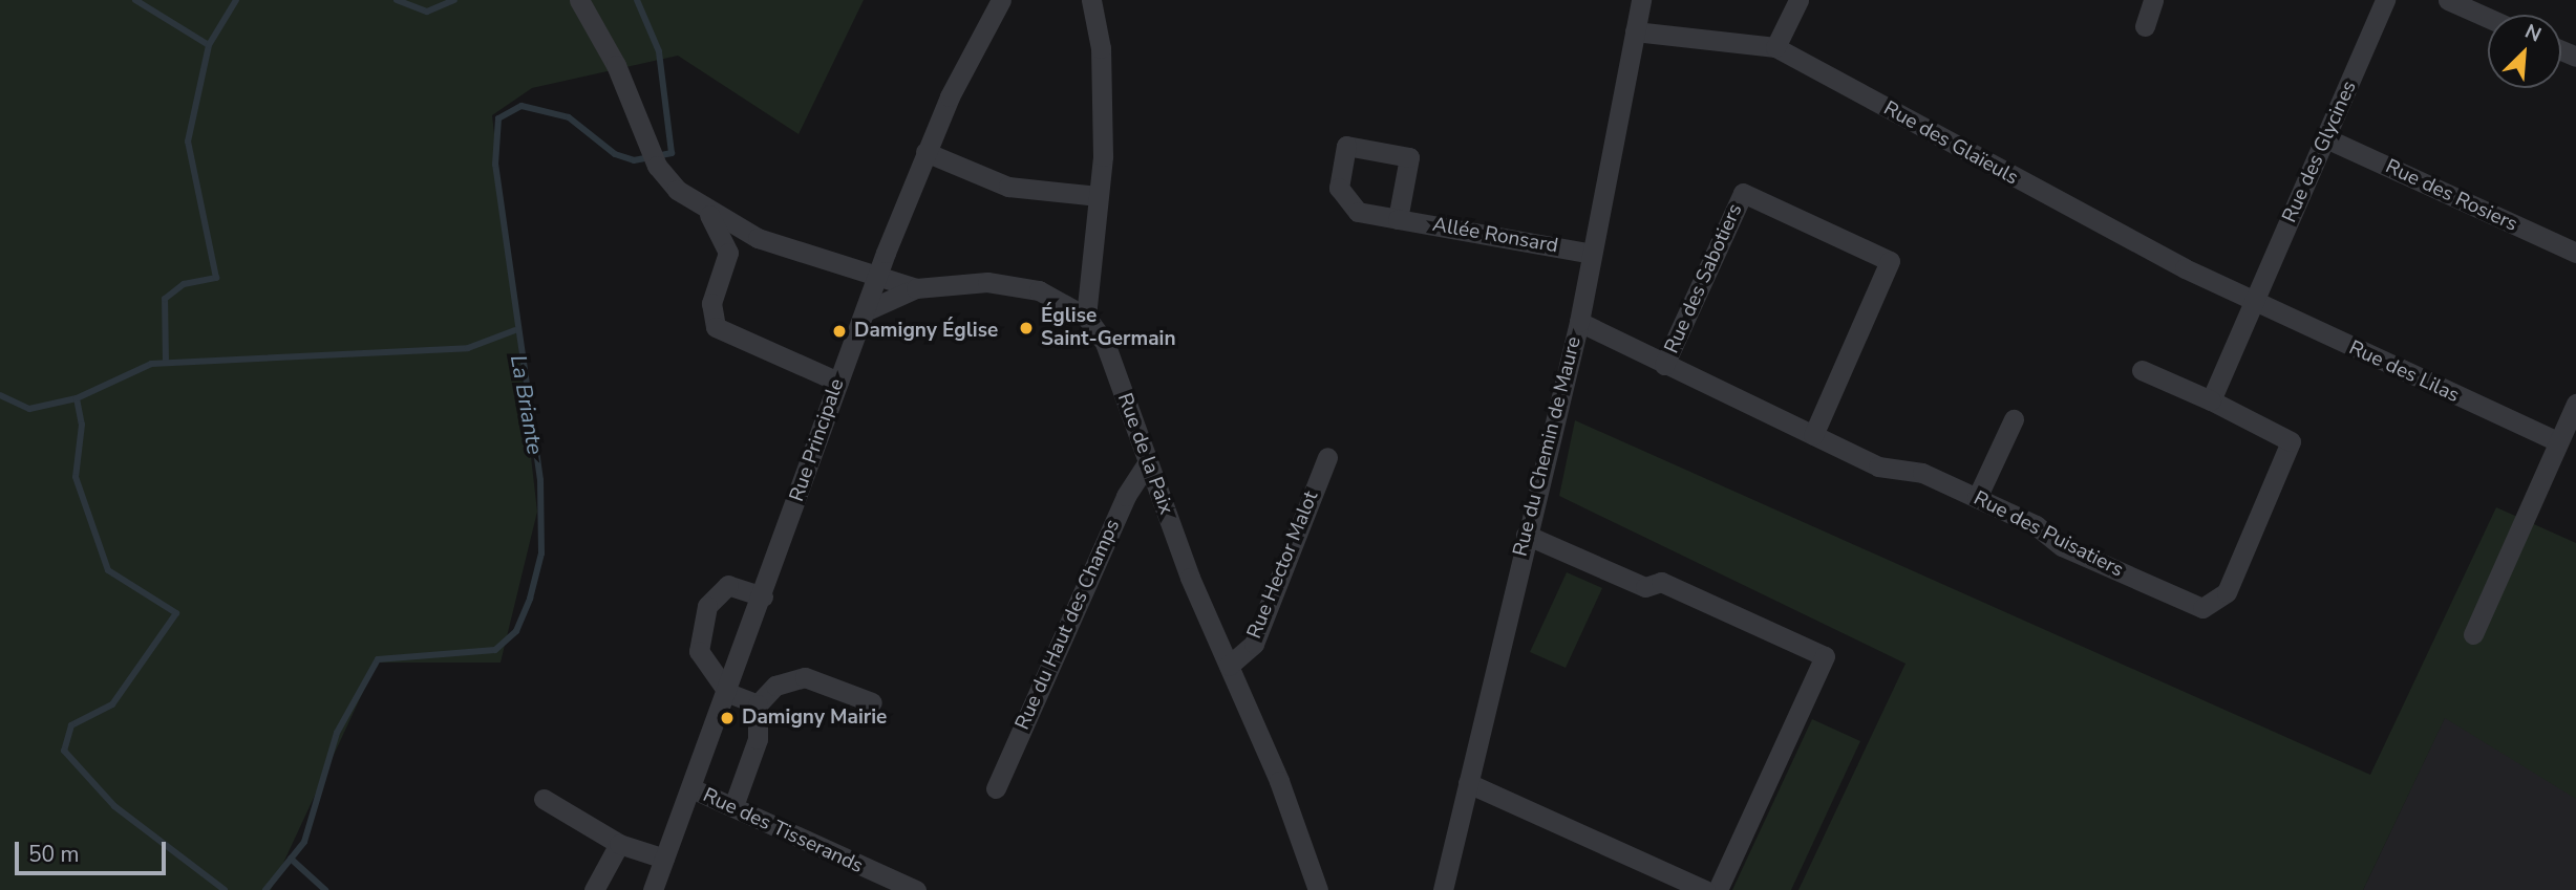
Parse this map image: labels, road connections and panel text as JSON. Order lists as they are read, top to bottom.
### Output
{
  "streets": {
    "street": [
      "Rue des Glaïeuls",
      "Rue des Glycines",
      "Rue des Rosiers",
      "Allée Ronsard",
      "Rue des Sabotiers",
      "Rue des Lilas",
      "Rue Principale",
      "Rue du Chemin de Maure",
      "Rue de la Paix",
      "Rue des Puisatiers",
      "Rue Hector Malot",
      "Rue du Haut des Champs",
      "Rue des Tisserands"
    ]
  },
  "crossings": [
    ["Rue des Glaïeuls", "Rue des Glycines"],
    ["Rue des Glaïeuls", "Rue des Lilas"],
    ["Rue des Glaïeuls", "Rue du Chemin de Maure"],
    ["Rue des Glycines", "Rue des Rosiers"],
    ["Rue des Glycines", "Rue des Lilas"],
    ["Allée Ronsard", "Rue du Chemin de Maure"],
    ["Rue des Sabotiers", "Rue des Puisatiers"],
    ["Rue Principale", "Rue des Tisserands"],
    ["Rue du Chemin de Maure", "Rue des Puisatiers"],
    ["Rue de la Paix", "Rue Hector Malot"],
    ["Rue de la Paix", "Rue du Haut des Champs"]
  ],
  "water": ["La Briante"],
  "places": ["Église Saint-Germain", "Damigny Église", "Damigny Mairie"],
  "scale_bar": "50 m",
  "north": "top right"
}
